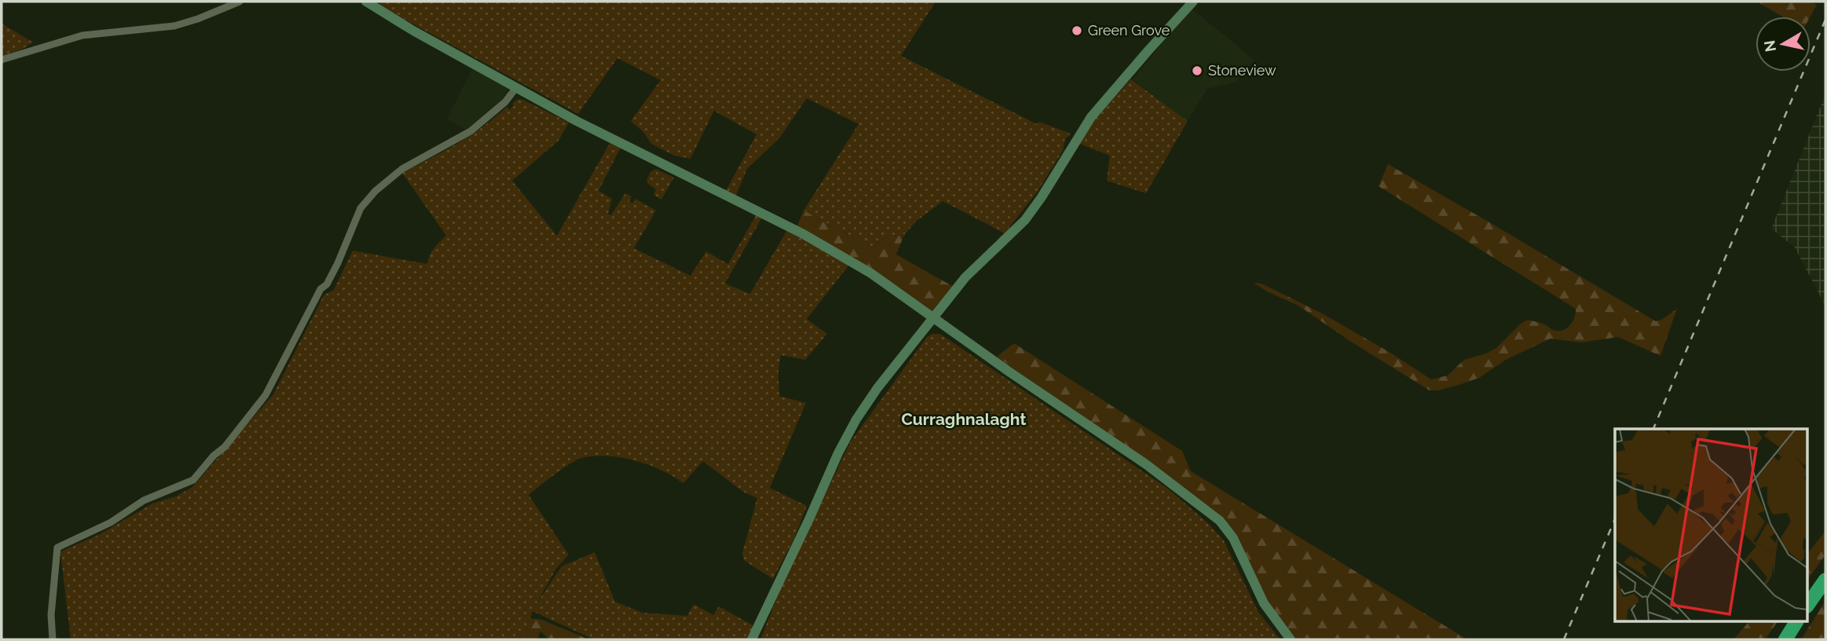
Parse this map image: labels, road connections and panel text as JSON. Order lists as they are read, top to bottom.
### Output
{
  "districts": ["Curraghnalaght"],
  "places": ["Green Grove", "Stoneview"],
  "north": "left"
}
